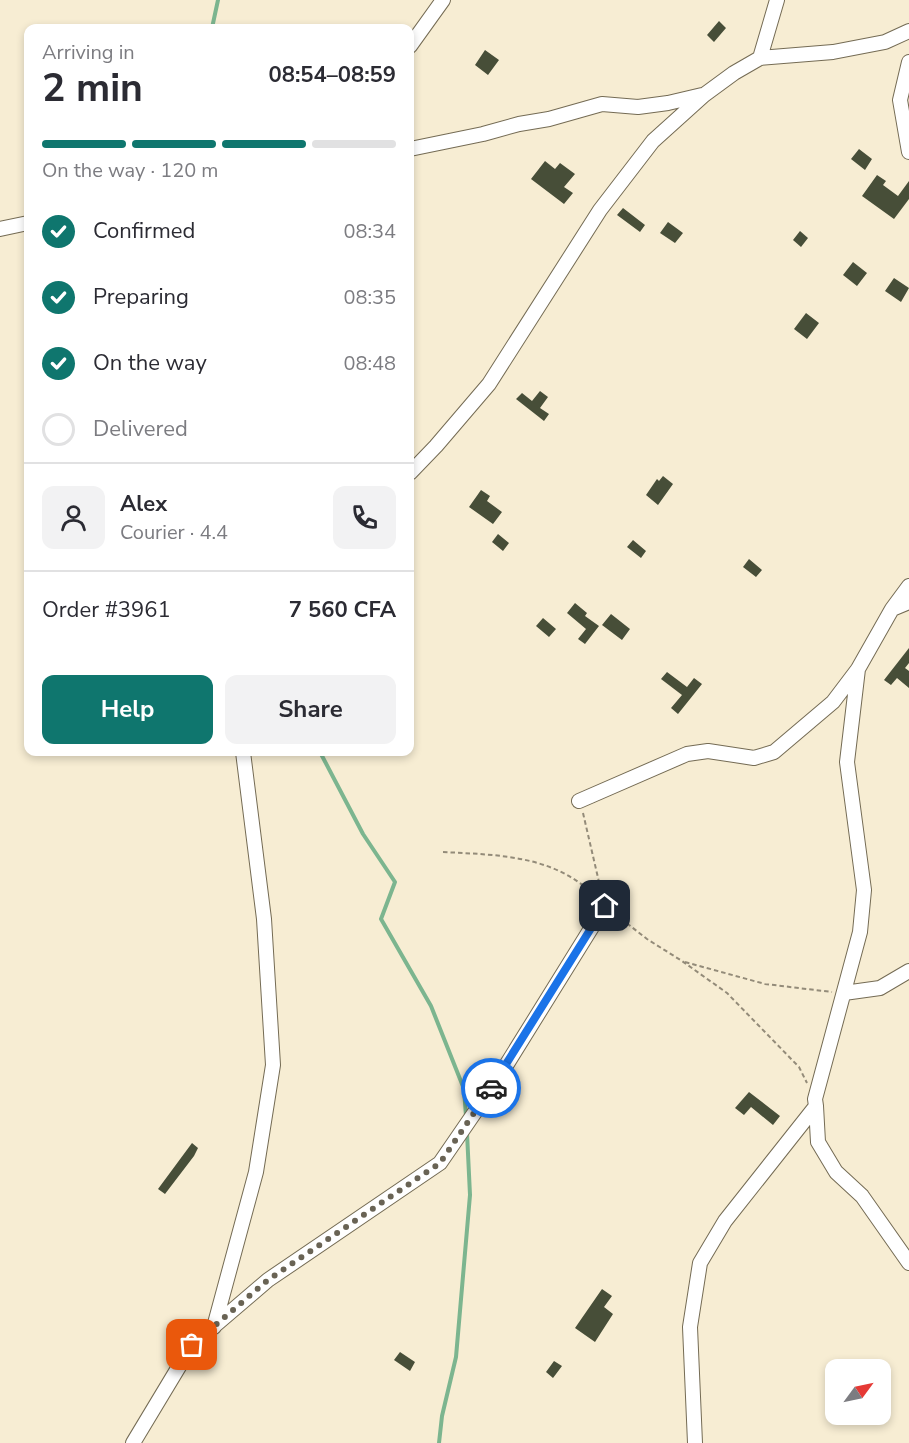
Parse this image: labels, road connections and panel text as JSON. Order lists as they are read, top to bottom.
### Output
{
  "north": "top right",
  "page": {
    "heading": ["2 min", "Arriving in", "08:54–08:59"],
    "panel": [
      "Alex",
      "Courier · 4.4",
      "Order #3961",
      "7 560 CFA"
    ],
    "bar": "On the way · 120 m",
    "list": [
      ["Confirmed", "08:34"],
      ["Preparing", "08:35"],
      ["On the way", "08:48"],
      "Delivered"
    ],
    "buttons": ["Help", "Share"]
  }
}
